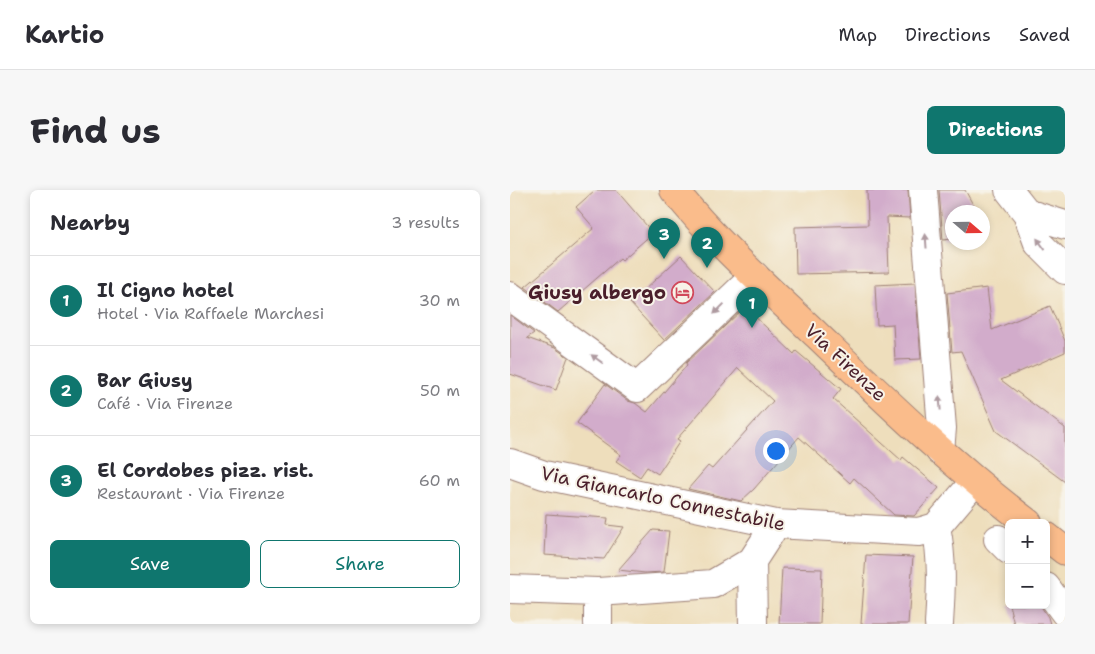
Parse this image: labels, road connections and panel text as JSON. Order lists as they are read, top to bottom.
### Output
{
  "streets": {
    "main road": ["Via Firenze"],
    "street": ["Via Giancarlo Connestabile"]
  },
  "places": {
    "hotel": ["Giusy albergo"]
  },
  "north": "right",
  "page": {
    "header": "Kartio",
    "nav": ["Map", "Directions", "Saved"],
    "buttons": [
      "Directions",
      ["Save", "Share"]
    ],
    "title": "Find us",
    "heading": ["Nearby", "3 results"],
    "pins": ["3", "2", "1"],
    "list": [
      {
        "mark": "1",
        "name": "Il Cigno hotel",
        "note": "Hotel · Via Raffaele Marchesi",
        "value": "30 m"
      },
      {
        "mark": "2",
        "name": "Bar Giusy",
        "note": "Café · Via Firenze",
        "value": "50 m"
      },
      {
        "mark": "3",
        "name": "El Cordobes pizz. rist.",
        "note": "Restaurant · Via Firenze",
        "value": "60 m"
      }
    ],
    "map_buttons": ["+", "−"]
  }
}
